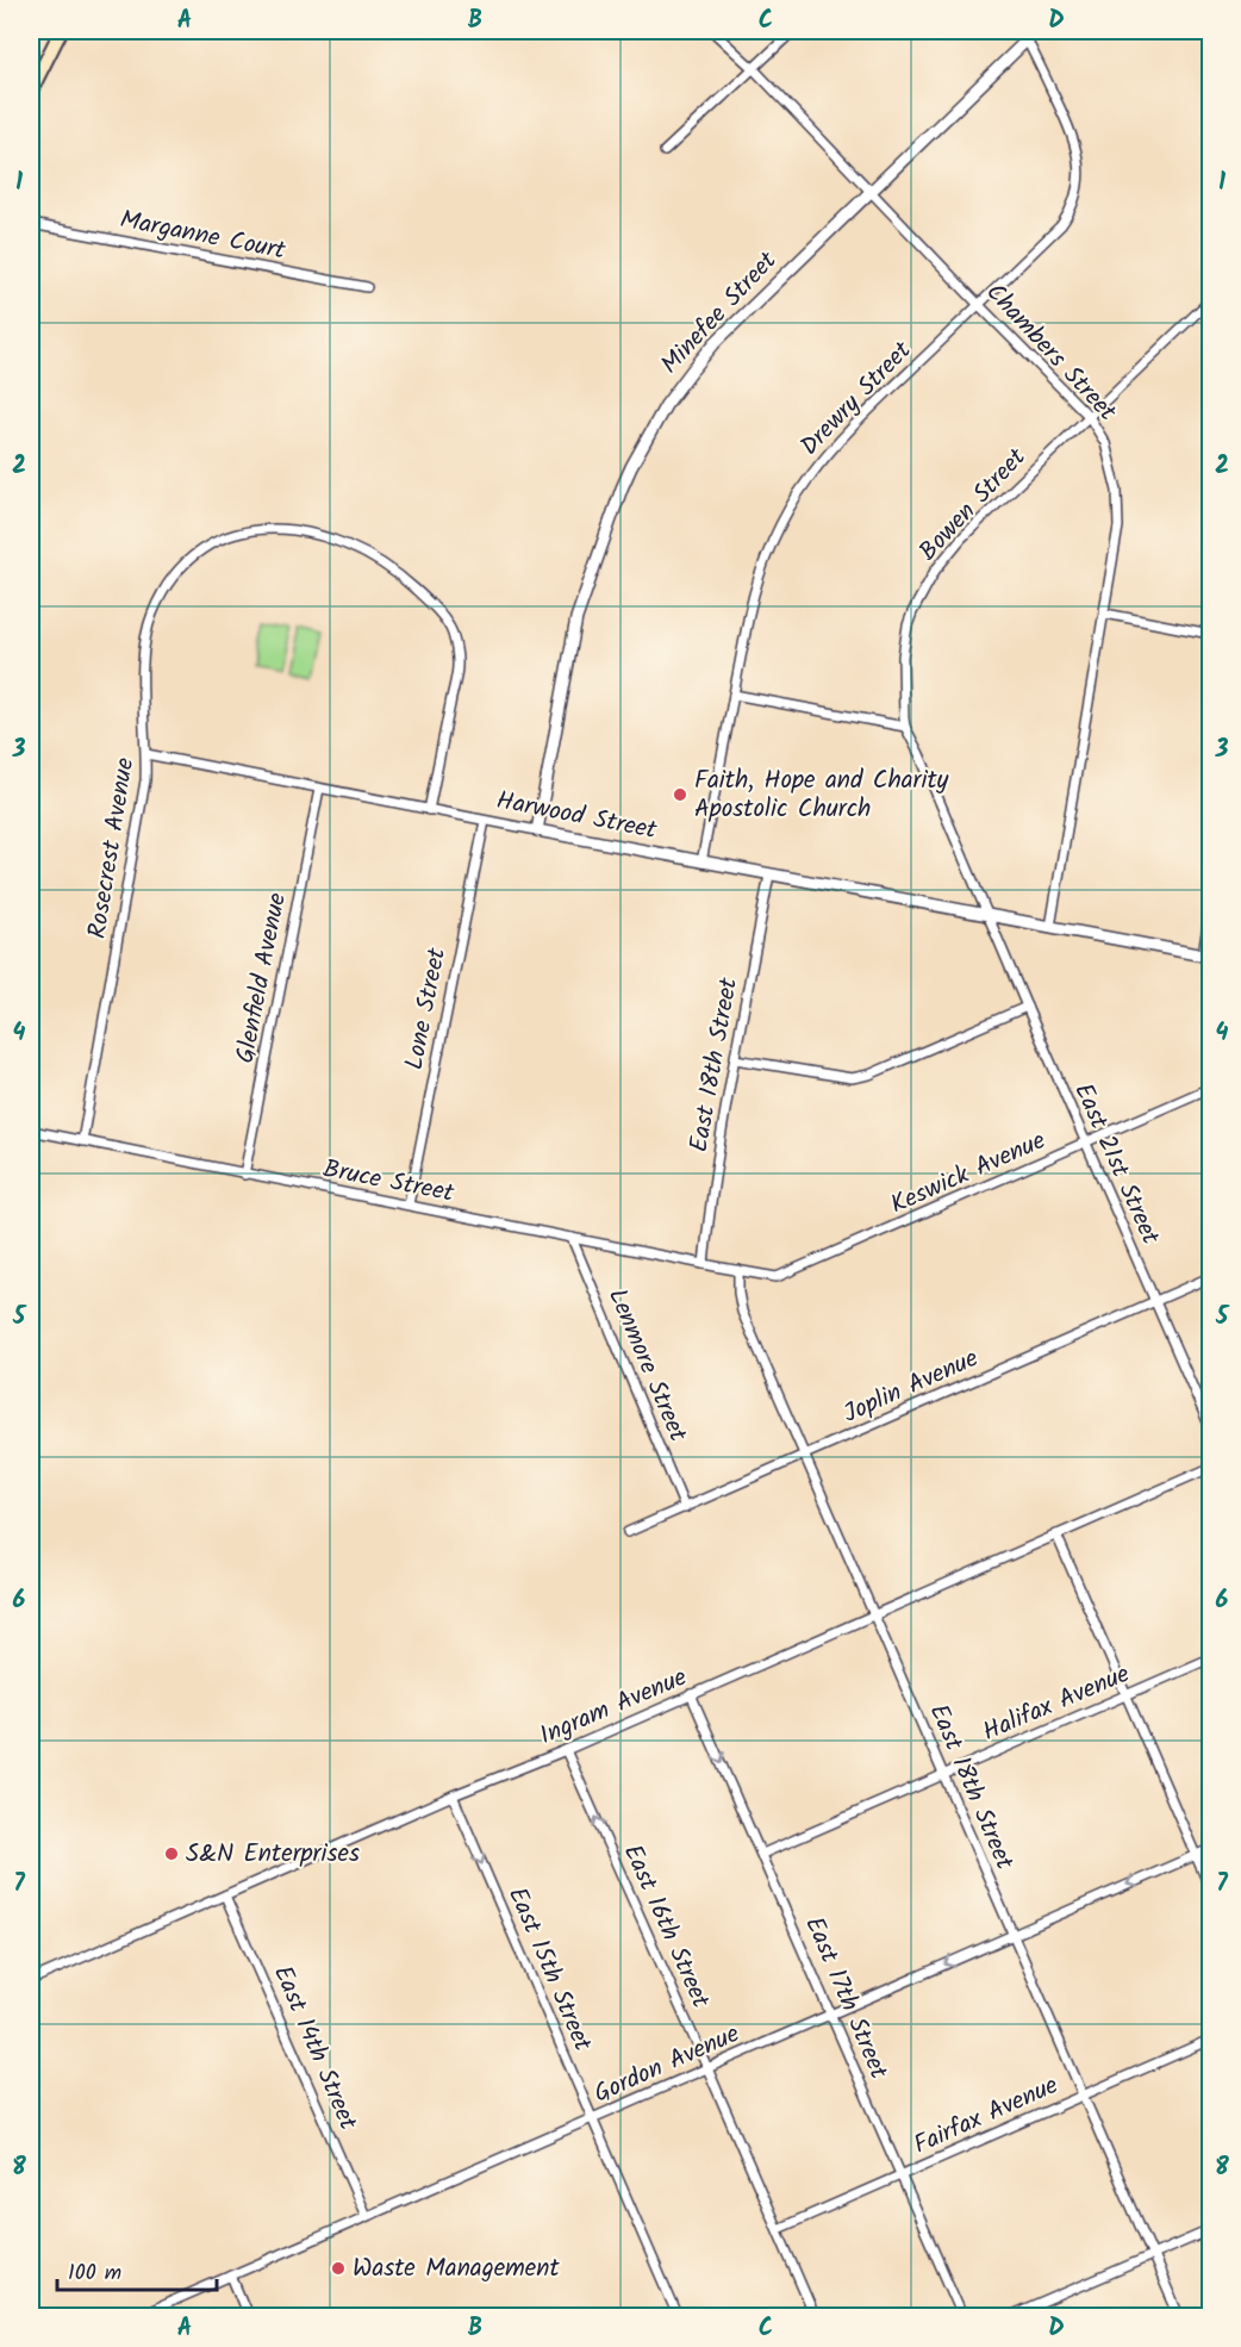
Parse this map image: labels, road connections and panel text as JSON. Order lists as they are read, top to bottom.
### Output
{
  "streets": {
    "street": [
      "Marganne Court",
      "Minefee Street",
      "Chambers Street",
      "Drewry Street",
      "Bowen Street",
      "Harwood Street",
      "Rosecrest Avenue",
      "Glenfield Avenue",
      "Lone Street",
      "East 18th Street",
      "East 21st Street",
      "Keswick Avenue",
      "Bruce Street",
      "Lenmore Street",
      "Joplin Avenue",
      "Halifax Avenue",
      "Ingram Avenue",
      "East 16th Street",
      "East 15th Street",
      "East 17th Street",
      "East 14th Street",
      "Gordon Avenue",
      "Fairfax Avenue"
    ]
  },
  "crossings": [
    ["Minefee Street", "Chambers Street"],
    ["Minefee Street", "Drewry Street"],
    ["Minefee Street", "Harwood Street"],
    ["Chambers Street", "Drewry Street"],
    ["Chambers Street", "Bowen Street"],
    ["Chambers Street", "Harwood Street"],
    ["Drewry Street", "Harwood Street"],
    ["Bowen Street", "Harwood Street"],
    ["Bowen Street", "East 21st Street"],
    ["Harwood Street", "Rosecrest Avenue"],
    ["Harwood Street", "Glenfield Avenue"],
    ["Harwood Street", "Lone Street"],
    ["Harwood Street", "East 18th Street"],
    ["Harwood Street", "East 21st Street"],
    ["Rosecrest Avenue", "Bruce Street"],
    ["Glenfield Avenue", "Bruce Street"],
    ["Lone Street", "Bruce Street"],
    ["East 18th Street", "Keswick Avenue"],
    ["East 18th Street", "Bruce Street"],
    ["East 18th Street", "Joplin Avenue"],
    ["East 18th Street", "Halifax Avenue"],
    ["East 18th Street", "Ingram Avenue"],
    ["East 18th Street", "Gordon Avenue"],
    ["East 18th Street", "Fairfax Avenue"],
    ["East 21st Street", "Keswick Avenue"],
    ["East 21st Street", "Joplin Avenue"],
    ["Keswick Avenue", "Bruce Street"],
    ["Bruce Street", "Lenmore Street"],
    ["Lenmore Street", "Joplin Avenue"],
    ["Halifax Avenue", "East 17th Street"],
    ["Ingram Avenue", "East 16th Street"],
    ["Ingram Avenue", "East 15th Street"],
    ["Ingram Avenue", "East 17th Street"],
    ["Ingram Avenue", "East 14th Street"],
    ["East 16th Street", "Gordon Avenue"],
    ["East 16th Street", "Fairfax Avenue"],
    ["East 15th Street", "Gordon Avenue"],
    ["East 17th Street", "Gordon Avenue"],
    ["East 17th Street", "Fairfax Avenue"],
    ["East 14th Street", "Gordon Avenue"]
  ],
  "one_way": ["East 16th Street", "East 15th Street"],
  "places": ["Faith, Hope and Charity Apostolic Church", "S&N Enterprises", "Waste Management"],
  "scale_bar": "100 m",
  "grid": {
    "columns": [
      "A",
      "B",
      "C",
      "D"
    ],
    "rows": [
      "1",
      "2",
      "3",
      "4",
      "5",
      "6",
      "7",
      "8"
    ]
  }
}
